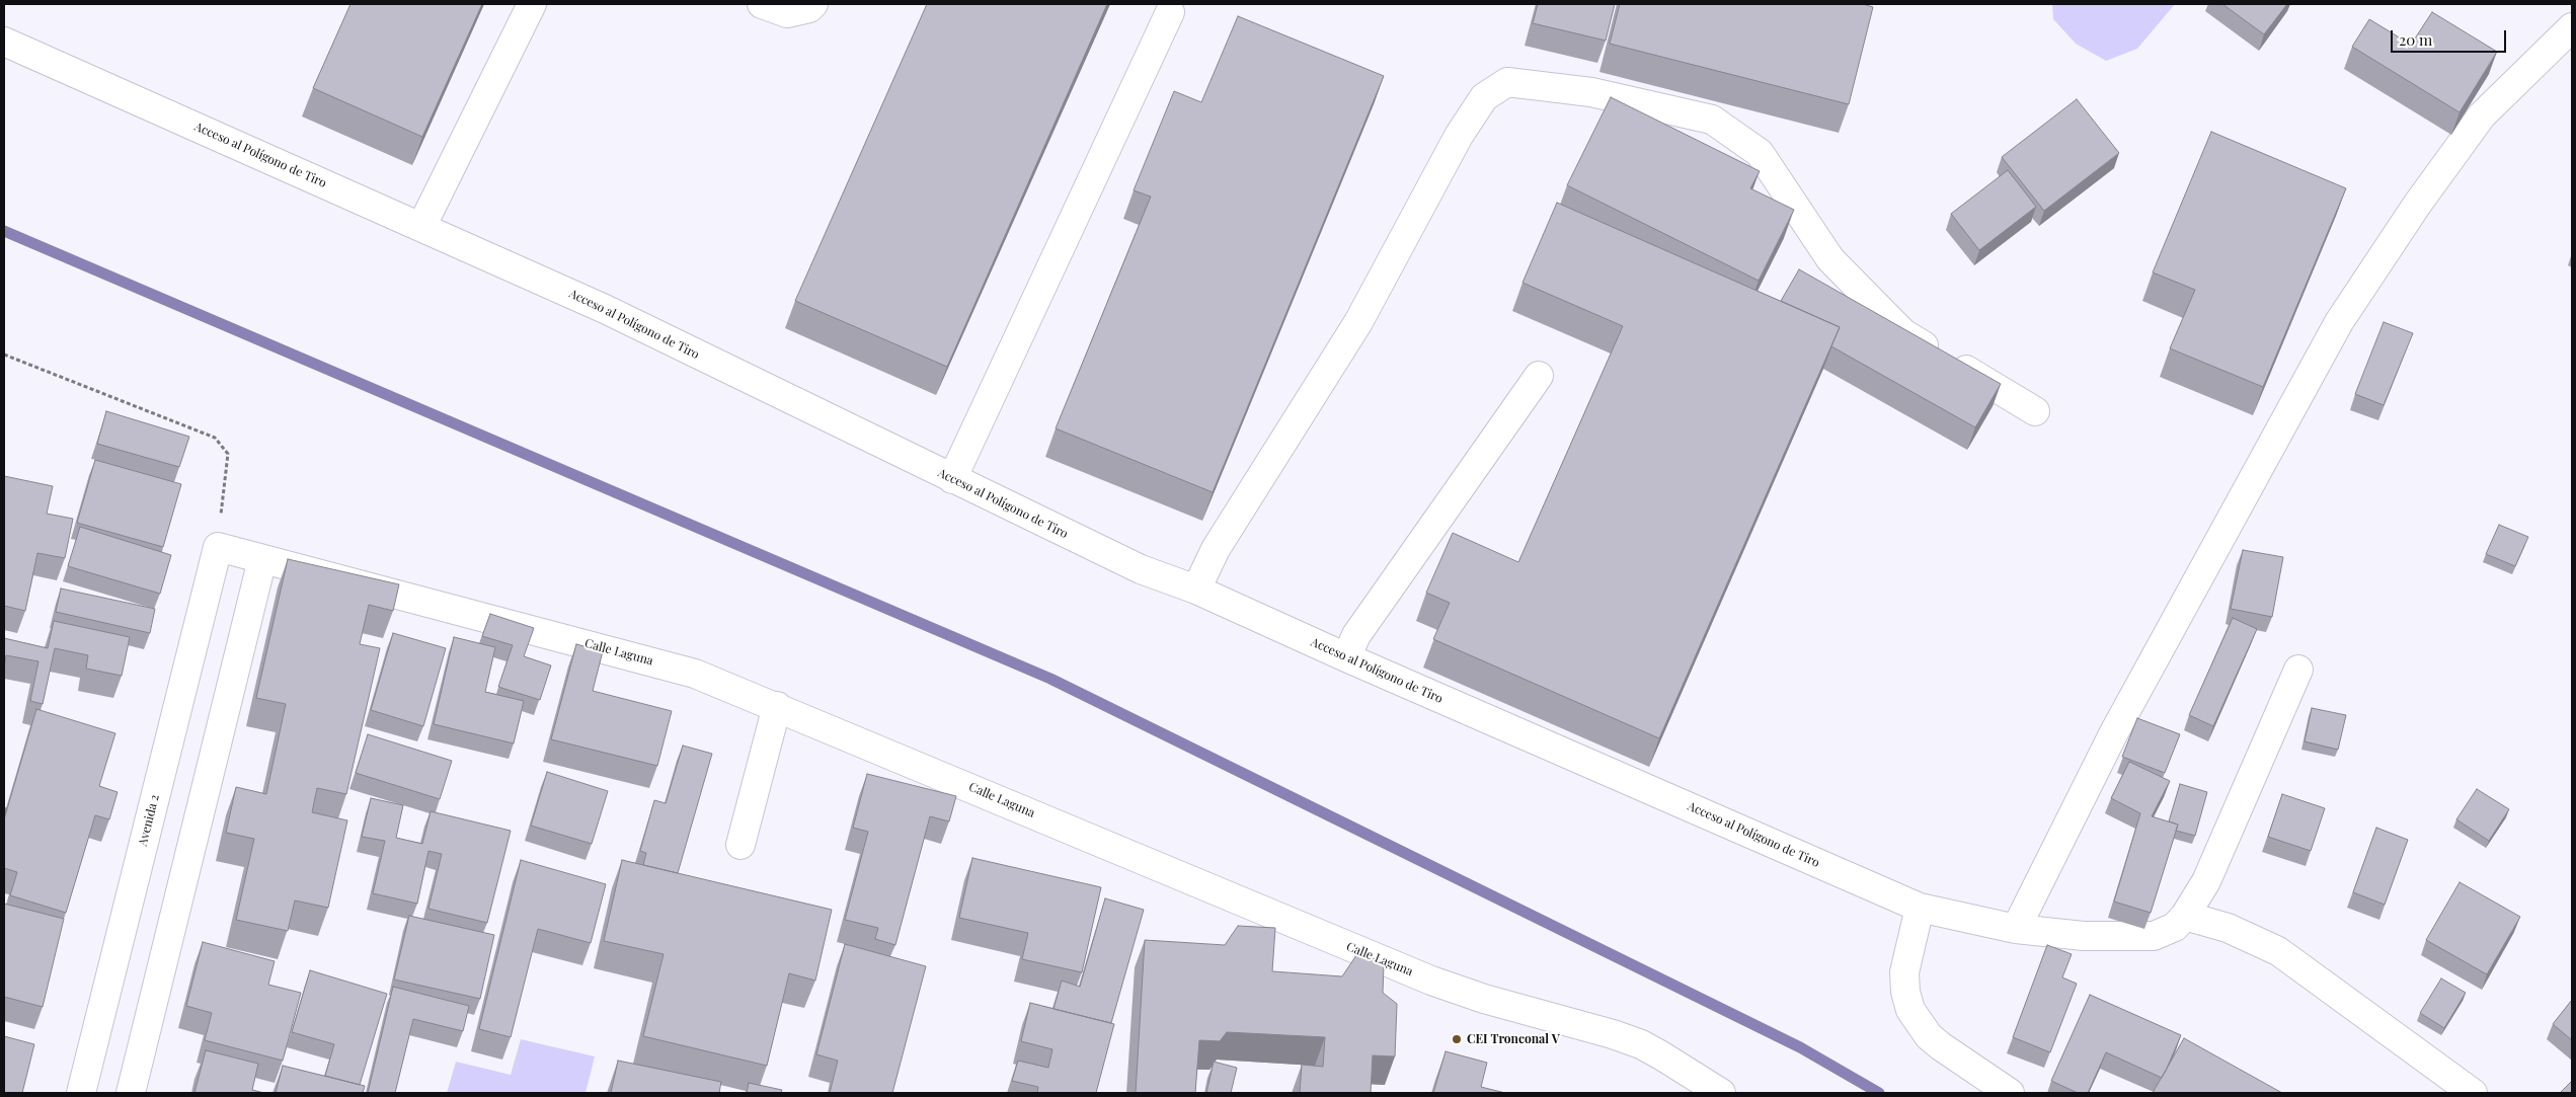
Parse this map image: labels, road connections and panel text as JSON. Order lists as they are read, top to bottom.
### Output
{
  "streets": {
    "street": ["Acceso al Polígono de Tiro", "Calle Laguna", "Avenida 2"]
  },
  "crossings": [
    ["Calle Laguna", "Avenida 2"]
  ],
  "places": ["CEI Tronconal V"],
  "scale_bar": "20 m"
}
